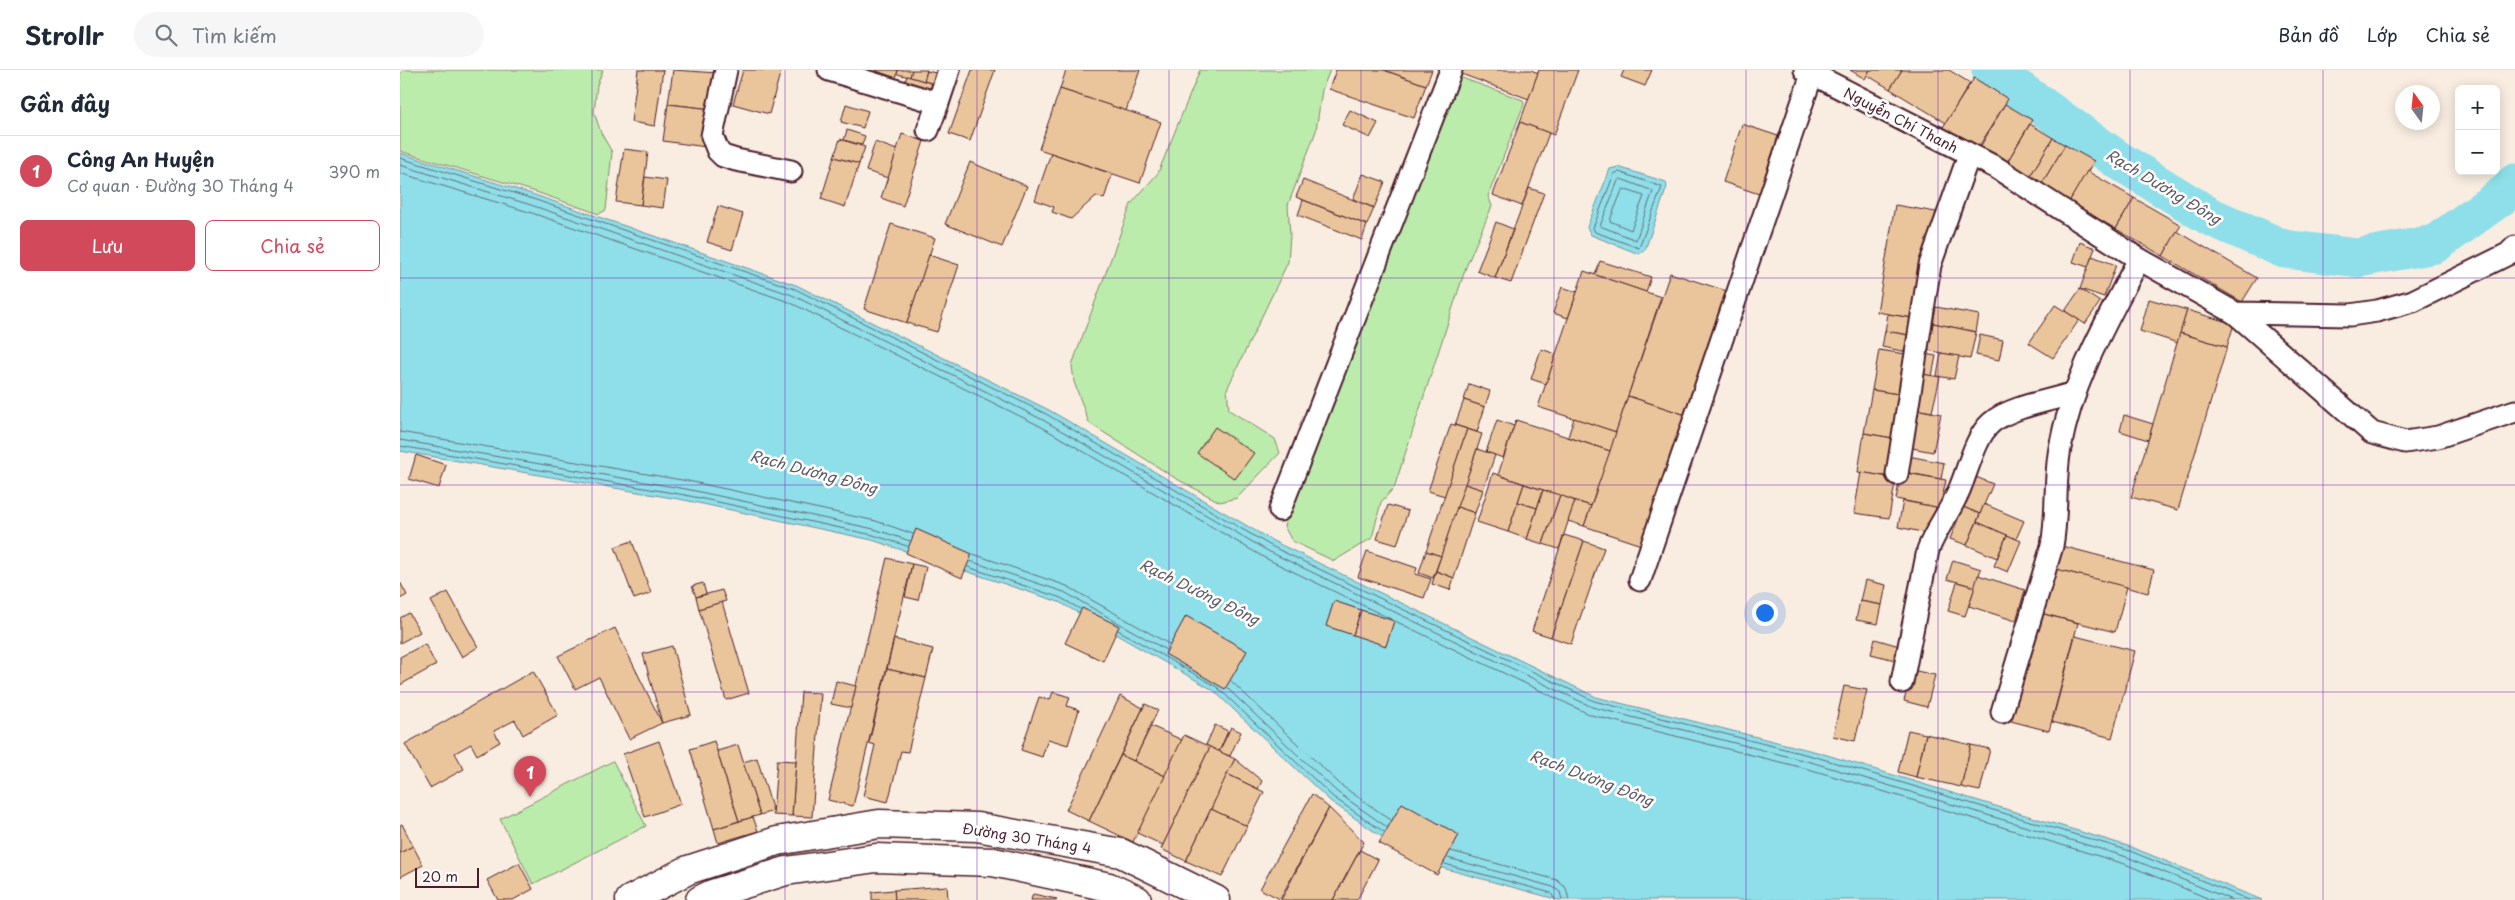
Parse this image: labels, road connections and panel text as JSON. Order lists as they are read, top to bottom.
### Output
{
  "streets": {
    "main road": ["Đường 30 Tháng 4"],
    "street": ["Nguyễn Chí Thanh"]
  },
  "water": ["Rạch Dương Đông"],
  "scale_bar": "20 m",
  "north": "top",
  "page": {
    "header": "Strollr",
    "search": "Tìm kiếm",
    "nav": ["Bản đồ", "Lớp", "Chia sẻ"],
    "heading": "Gần đây",
    "map_buttons": ["+", "−"],
    "list": [
      {
        "mark": "1",
        "name": "Công An Huyện",
        "note": "Cơ quan · Đường 30 Tháng 4",
        "value": "390 m"
      }
    ],
    "buttons": ["Lưu", "Chia sẻ"],
    "pins": "1",
    "scale": "20 m"
  }
}
